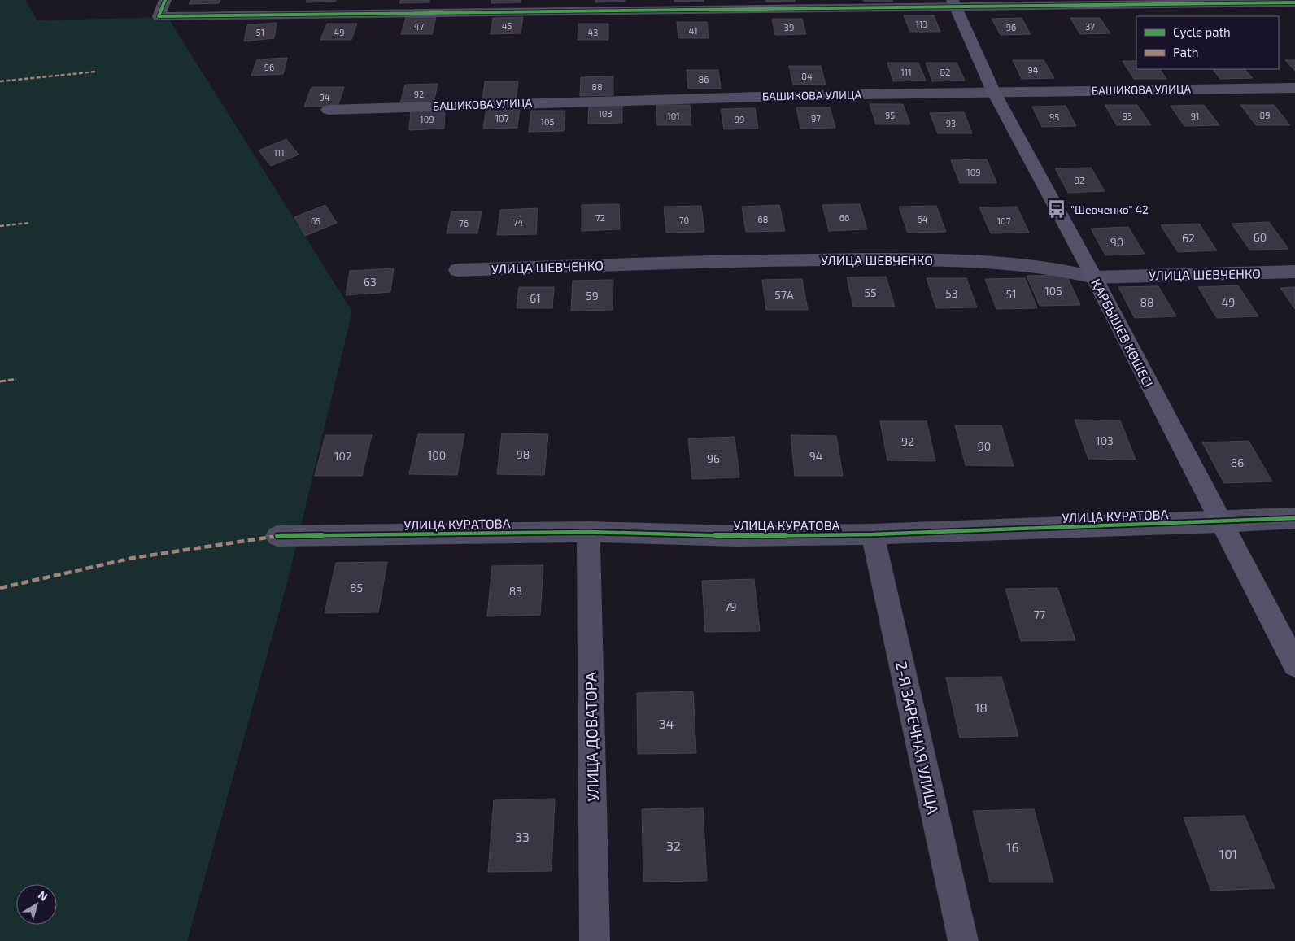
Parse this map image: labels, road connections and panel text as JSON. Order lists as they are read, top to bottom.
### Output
{
  "streets": {
    "main road": ["ҚАРБЫШЕВ КӨШЕСІ"],
    "street": [
      "БАШИКОВА УЛИЦА",
      "УЛИЦА ШЕВЧЕНКО",
      "УЛИЦА КУРАТОВА",
      "УЛИЦА ДОВАТОРА",
      "2-Я ЗАРЕЧНАЯ УЛИЦА"
    ]
  },
  "crossings": [
    ["БАШИКОВА УЛИЦА", "ҚАРБЫШЕВ КӨШЕСІ"],
    ["УЛИЦА ШЕВЧЕНКО", "ҚАРБЫШЕВ КӨШЕСІ"],
    ["ҚАРБЫШЕВ КӨШЕСІ", "УЛИЦА КУРАТОВА"],
    ["УЛИЦА КУРАТОВА", "УЛИЦА ДОВАТОРА"],
    ["УЛИЦА КУРАТОВА", "2-Я ЗАРЕЧНАЯ УЛИЦА"]
  ],
  "places": {
    "bus stop": ["\"Шевченко\" 42"]
  },
  "house_numbers": [
    "113",
    "45",
    "47",
    "37",
    "39",
    "96",
    "41",
    "51",
    "49",
    "43",
    "96",
    "94",
    "111",
    "82",
    "84",
    "86",
    "88",
    "92",
    "94",
    "103",
    "95",
    "89",
    "101",
    "93",
    "91",
    "95",
    "107",
    "97",
    "109",
    "99",
    "105",
    "93",
    "111",
    "109",
    "92",
    "72",
    "66",
    "68",
    "64",
    "70",
    "65",
    "107",
    "74",
    "76",
    "60",
    "62",
    "90",
    "63",
    "105",
    "55",
    "53",
    "51",
    "57А",
    "59",
    "61",
    "88",
    "49",
    "103",
    "92",
    "90",
    "98",
    "100",
    "102",
    "94",
    "96",
    "86",
    "85",
    "83",
    "79",
    "77",
    "18",
    "34",
    "33",
    "32",
    "16",
    "101"
  ],
  "legend": ["Cycle path", "Path"],
  "north": "top right"
}
